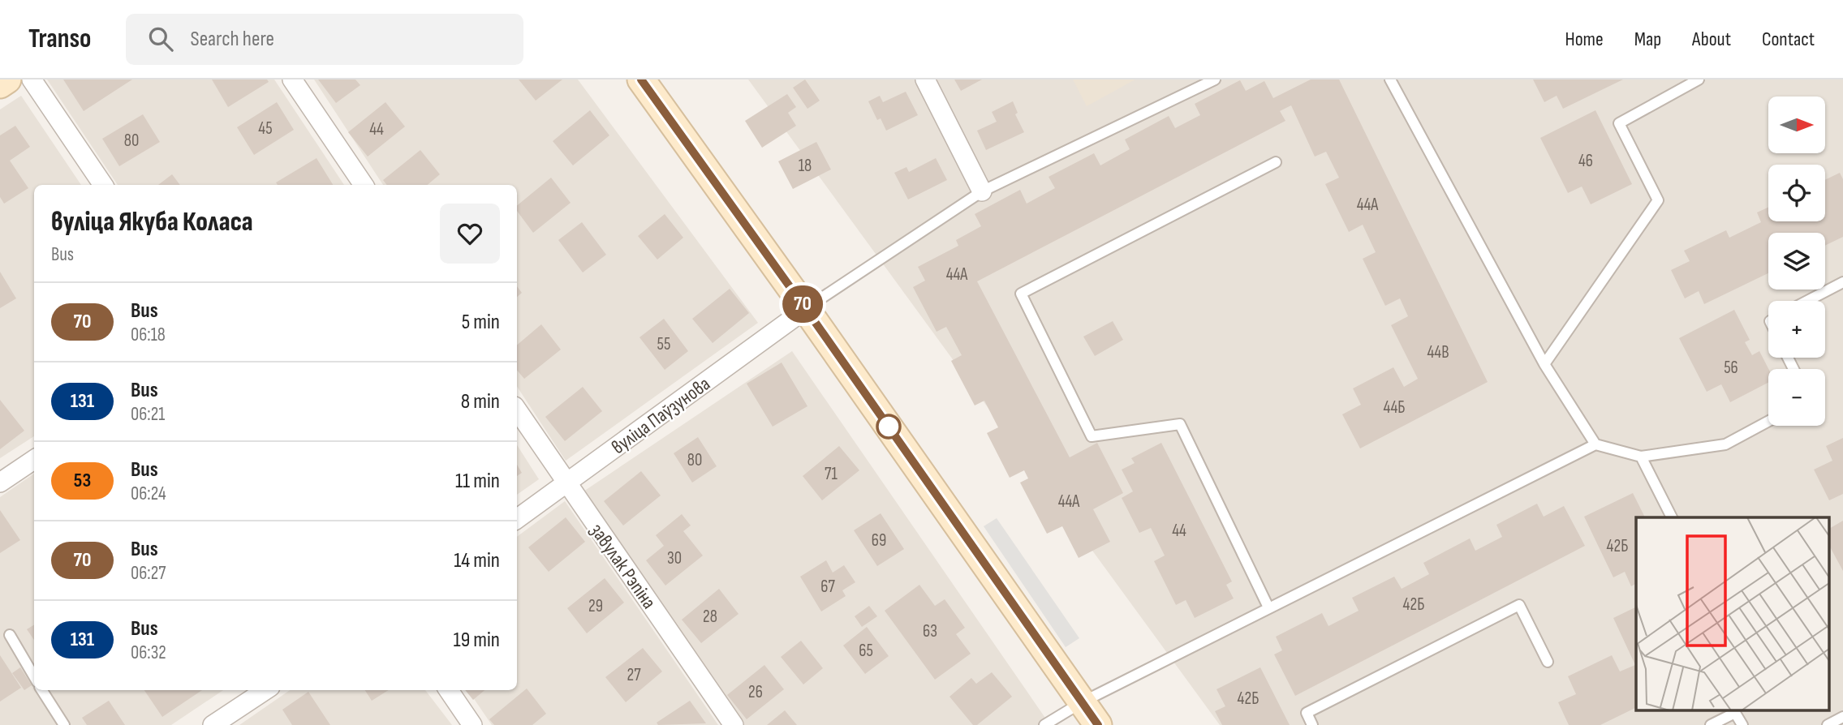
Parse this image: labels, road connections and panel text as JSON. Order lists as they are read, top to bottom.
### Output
{
  "streets": {
    "street": ["вуліца Паўзунова", "завулак Рэпіна"]
  },
  "crossings": [
    ["вуліца Паўзунова", "завулак Рэпіна"]
  ],
  "lines": ["bus line 70"],
  "house_numbers": [
    "45",
    "44",
    "80",
    "46",
    "18",
    "44А",
    "44А",
    "55",
    "44В",
    "56",
    "44Б",
    "80",
    "71",
    "44А",
    "44",
    "69",
    "42Б",
    "30",
    "67",
    "42Б",
    "29",
    "28",
    "63",
    "65",
    "27",
    "26",
    "42Б"
  ],
  "north": "right",
  "page": {
    "header": "Transo",
    "search": "Search here",
    "nav": [
      "Home",
      "Map",
      "About",
      "Contact"
    ],
    "on_map": "70",
    "map_buttons": ["+", "−"],
    "heading": ["вуліца Якуба Коласа", "Bus"],
    "list": [
      {
        "mark": "70",
        "name": "Bus",
        "note": "06:18",
        "value": "5 min"
      },
      {
        "mark": "131",
        "name": "Bus",
        "note": "06:21",
        "value": "8 min"
      },
      {
        "mark": "53",
        "name": "Bus",
        "note": "06:24",
        "value": "11 min"
      },
      {
        "mark": "70",
        "name": "Bus",
        "note": "06:27",
        "value": "14 min"
      },
      {
        "mark": "131",
        "name": "Bus",
        "note": "06:32",
        "value": "19 min"
      }
    ]
  }
}
